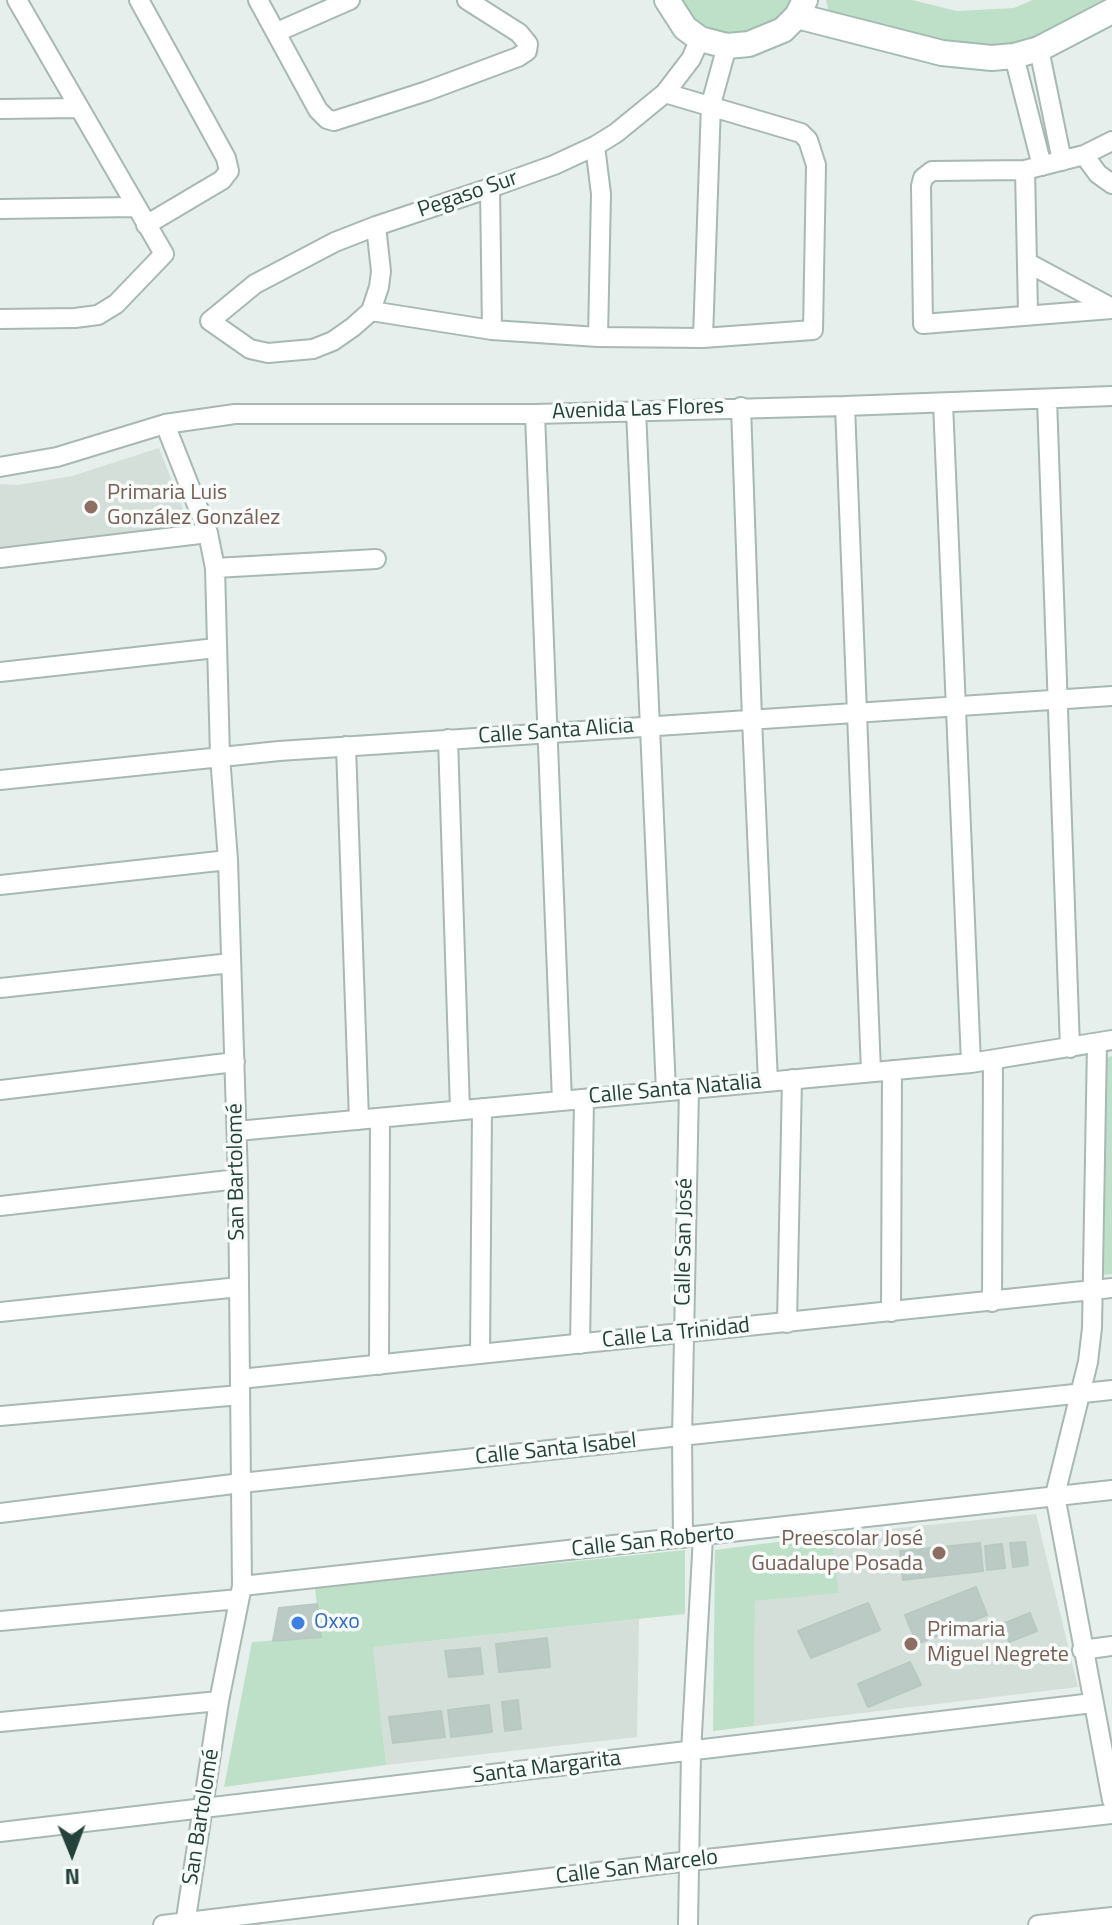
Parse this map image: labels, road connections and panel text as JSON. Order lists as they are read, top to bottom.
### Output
{
  "streets": {
    "street": [
      "Pegaso Sur",
      "Avenida Las Flores",
      "Calle Santa Alicia",
      "Calle Santa Natalia",
      "San Bartolomé",
      "Calle San José",
      "Calle La Trinidad",
      "Calle Santa Isabel",
      "Calle San Roberto",
      "Santa Margarita",
      "Calle San Marcelo"
    ]
  },
  "crossings": [
    ["Avenida Las Flores", "San Bartolomé"],
    ["Calle Santa Alicia", "San Bartolomé"],
    ["Calle Santa Natalia", "San Bartolomé"],
    ["Calle Santa Natalia", "Calle San José"],
    ["San Bartolomé", "Calle La Trinidad"],
    ["San Bartolomé", "Calle Santa Isabel"],
    ["San Bartolomé", "Calle San Roberto"],
    ["San Bartolomé", "Santa Margarita"],
    ["San Bartolomé", "Calle San Marcelo"],
    ["Calle San José", "Calle La Trinidad"],
    ["Calle San José", "Calle Santa Isabel"],
    ["Calle San José", "Calle San Roberto"]
  ],
  "places": [
    "Primaria Luis González González",
    "Preescolar José Guadalupe Posada",
    "Oxxo",
    "Primaria Miguel Negrete"
  ],
  "north": "bottom"
}
